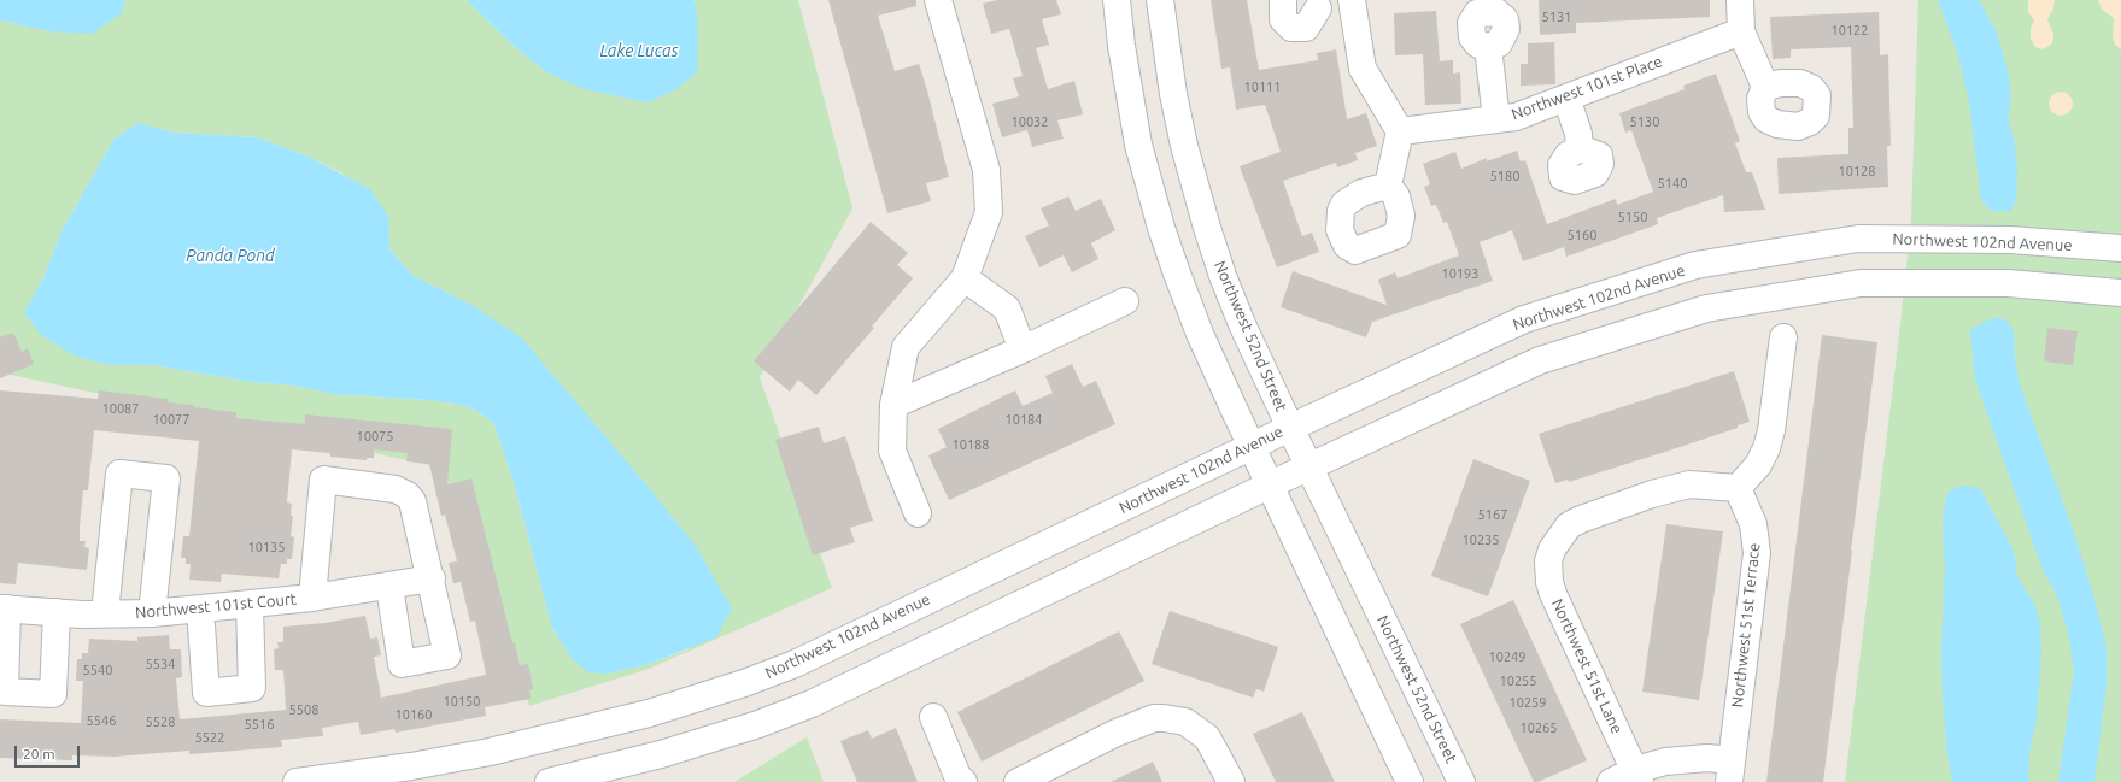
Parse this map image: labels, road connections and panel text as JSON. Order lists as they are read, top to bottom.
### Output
{
  "streets": {
    "street": [
      "Northwest 101st Place",
      "Northwest 102nd Avenue",
      "Northwest 52nd Street",
      "Northwest 101st Court",
      "Northwest 51st Terrace",
      "Northwest 51st Lane"
    ]
  },
  "crossings": [
    ["Northwest 102nd Avenue", "Northwest 52nd Street"],
    ["Northwest 51st Terrace", "Northwest 51st Lane"]
  ],
  "water": ["Lake Lucas", "Panda Pond"],
  "house_numbers": [
    "5131",
    "10122",
    "10111",
    "10032",
    "5130",
    "10128",
    "5180",
    "5140",
    "5150",
    "5160",
    "10193",
    "10087",
    "10077",
    "10184",
    "10075",
    "10188",
    "5167",
    "10235",
    "10135",
    "10249",
    "5534",
    "5540",
    "10255",
    "10150",
    "10259",
    "5508",
    "10160",
    "5546",
    "5528",
    "5516",
    "10265",
    "5522"
  ],
  "scale_bar": "20 m"
}
